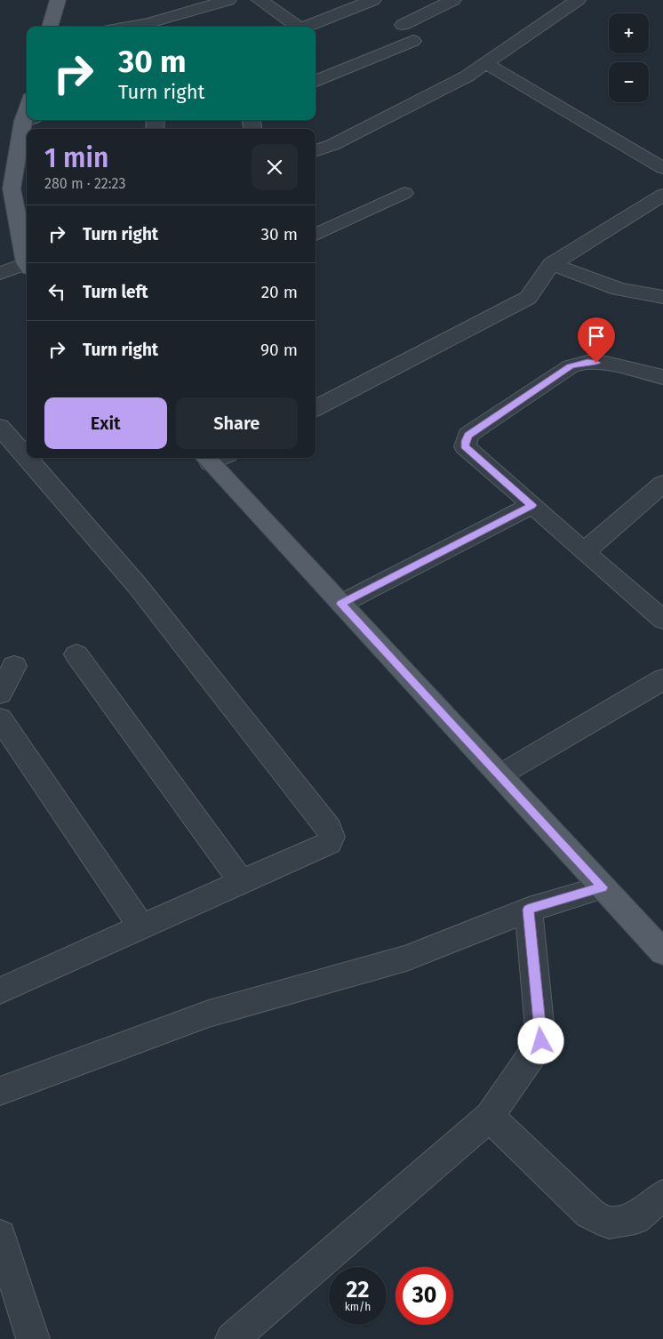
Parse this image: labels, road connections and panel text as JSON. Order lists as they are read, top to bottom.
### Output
{
  "page": {
    "map_buttons": ["+", "−"],
    "turn": ["30 m", "Turn right"],
    "heading": ["1 min", "280 m · 22:23"],
    "list": [
      {
        "name": "Turn right",
        "value": "30 m"
      },
      {
        "name": "Turn left",
        "value": "20 m"
      },
      {
        "name": "Turn right",
        "value": "90 m"
      }
    ],
    "buttons": ["Exit", "Share"],
    "speed": "22 km/h",
    "limit": "30"
  }
}
